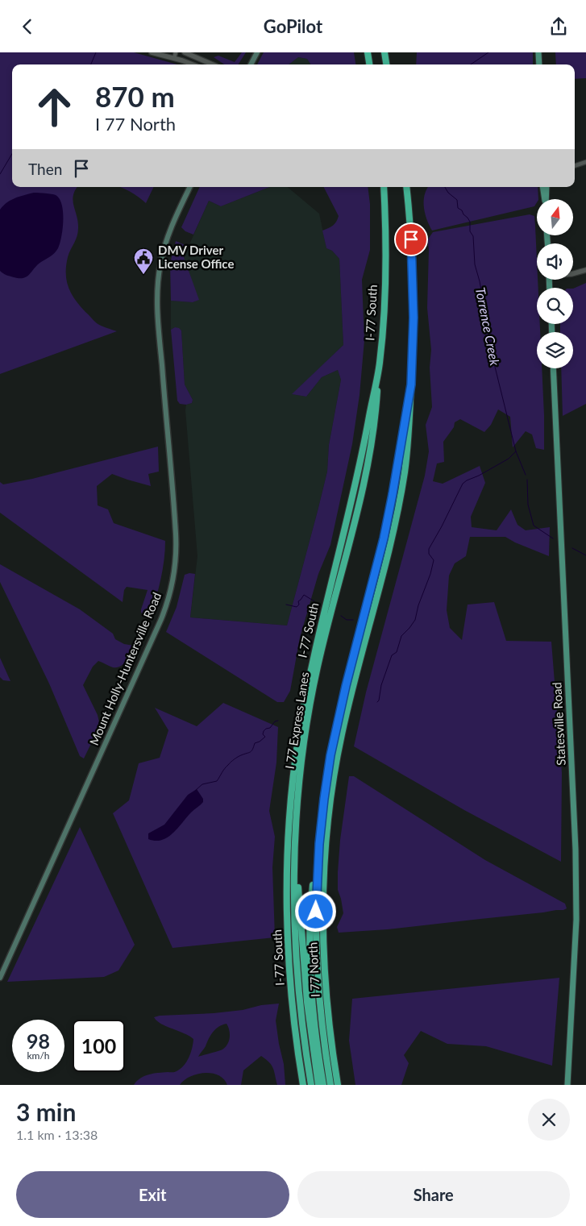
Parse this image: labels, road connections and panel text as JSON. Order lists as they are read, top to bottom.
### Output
{
  "streets": {
    "highway": ["I-77 South", "I 77 Express Lanes", "I 77 North"],
    "main road": ["Mount Holly-Huntersville Road", "Statesville Road"]
  },
  "crossings": [
    ["I-77 South", "I 77 Express Lanes"]
  ],
  "water": ["Torrence Creek"],
  "places": {
    "public building": ["DMV Driver License Office"]
  },
  "north": "top",
  "page": {
    "header": "GoPilot",
    "turn": ["870 m", "I 77 North"],
    "then": "Then",
    "speed": "98 km/h",
    "limit": "100",
    "heading": ["3 min", "1.1 km · 13:38"],
    "buttons": ["Exit", "Share"]
  }
}
